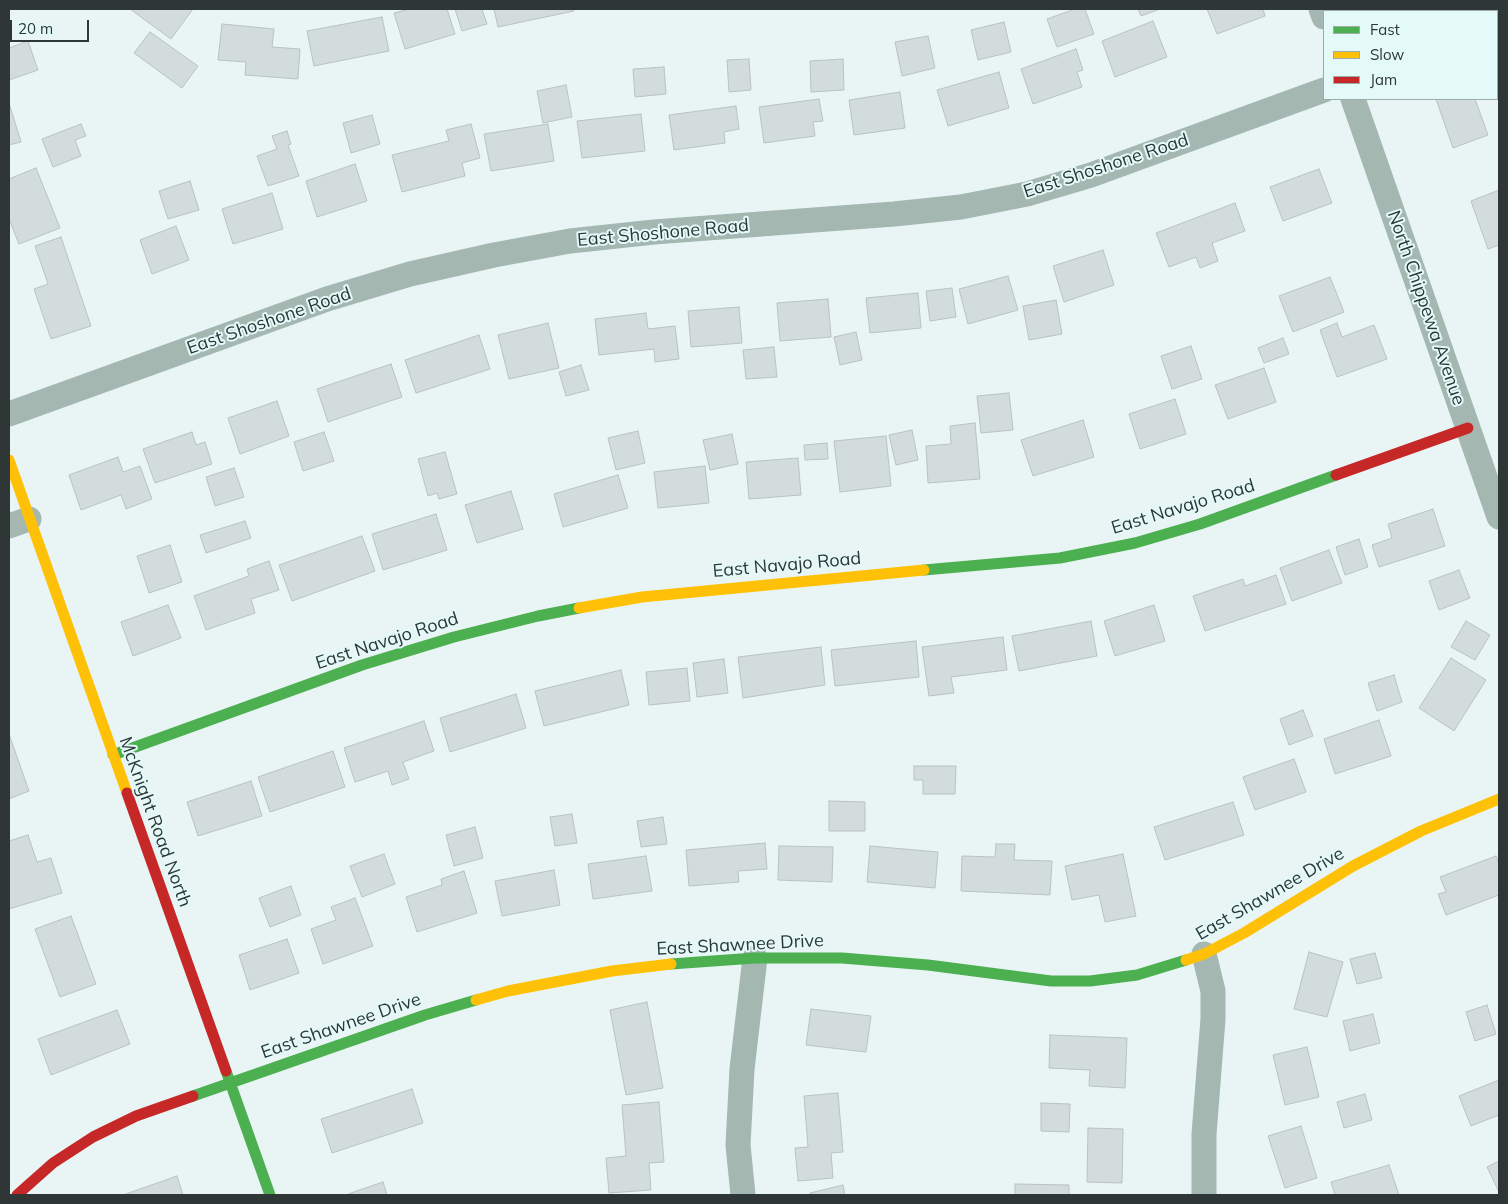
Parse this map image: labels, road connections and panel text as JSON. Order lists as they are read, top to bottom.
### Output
{
  "streets": {
    "street": [
      "East Shoshone Road",
      "North Chippewa Avenue",
      "East Navajo Road",
      "McKnight Road North",
      "East Shawnee Drive"
    ]
  },
  "crossings": [
    ["North Chippewa Avenue", "East Navajo Road"],
    ["East Navajo Road", "McKnight Road North"],
    ["McKnight Road North", "East Shawnee Drive"]
  ],
  "legend": ["Fast", "Slow", "Jam"],
  "scale_bar": "20 m"
}
